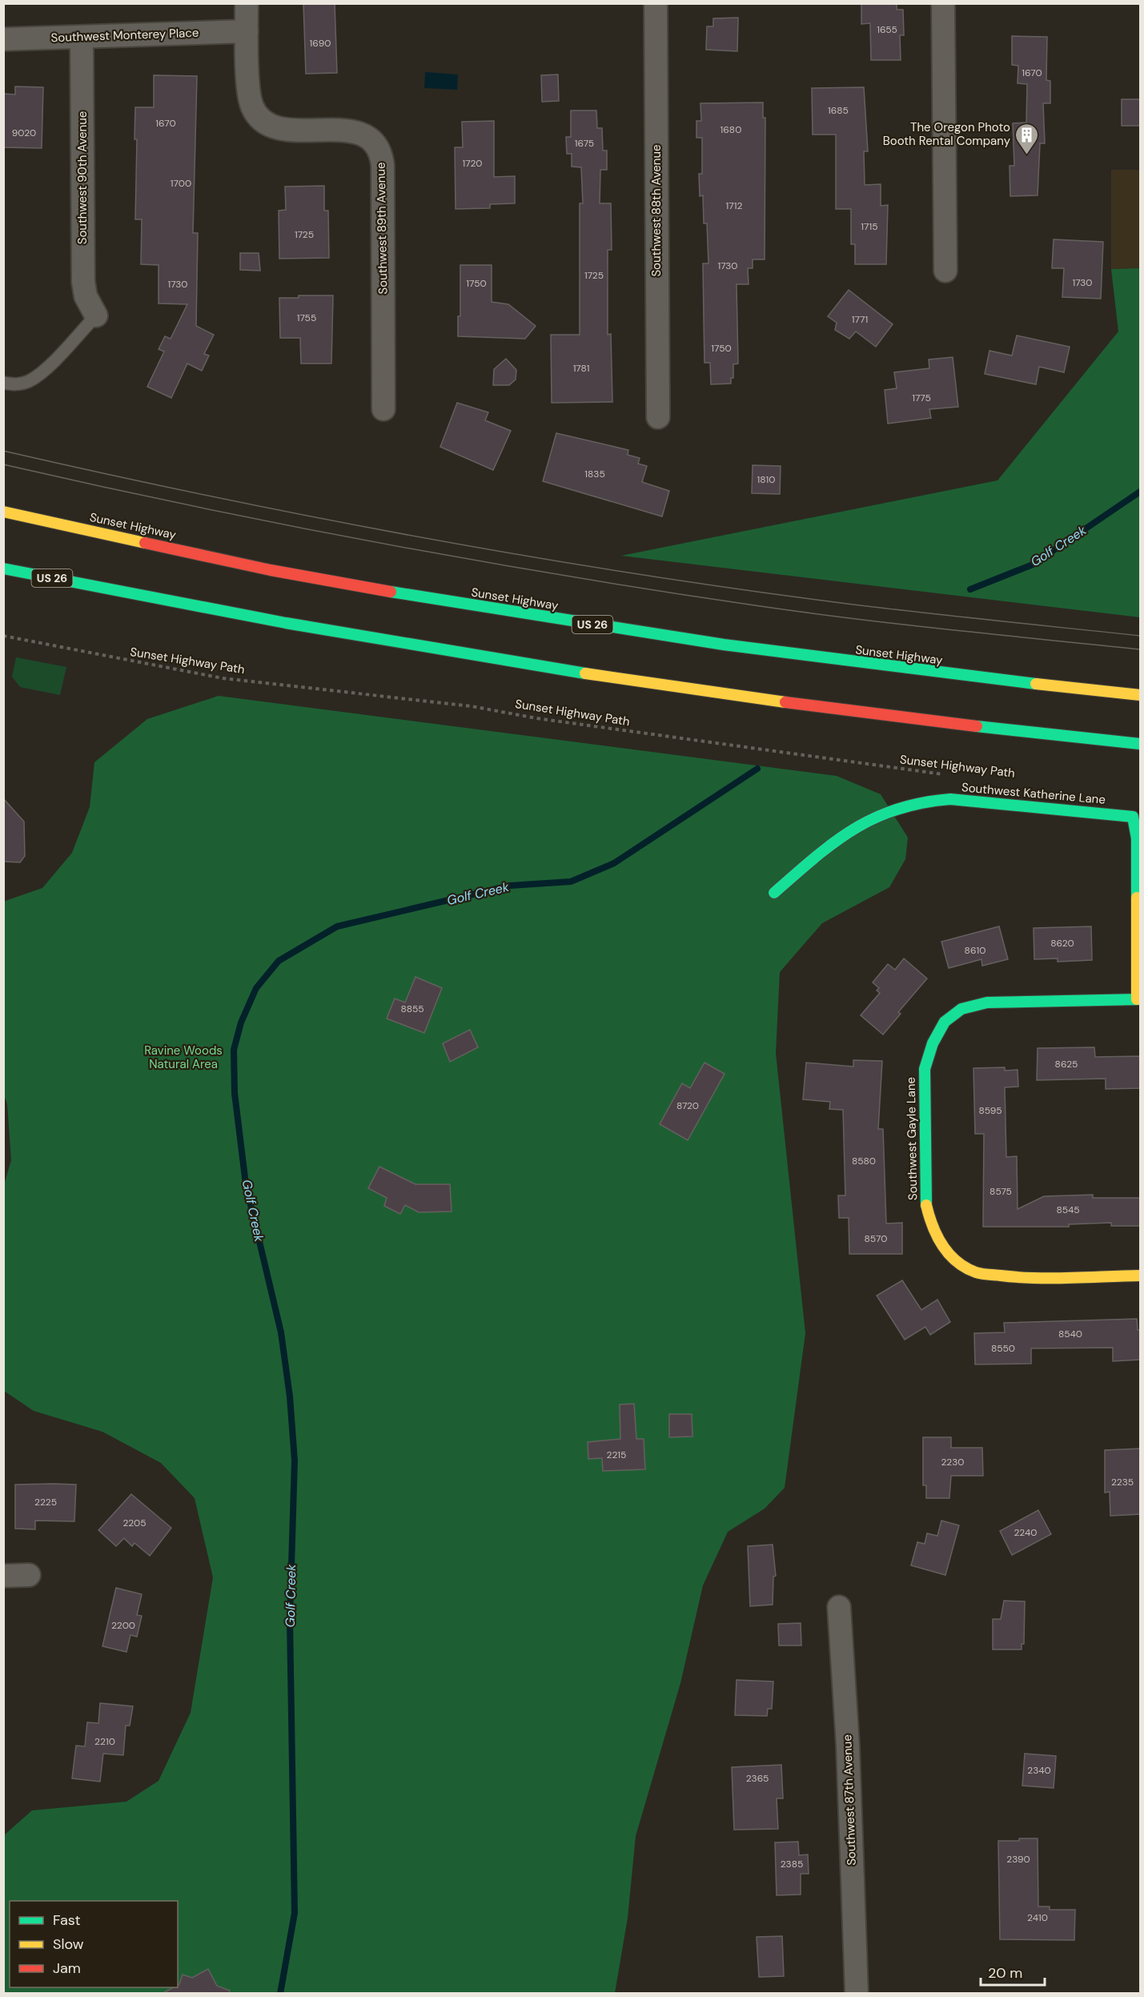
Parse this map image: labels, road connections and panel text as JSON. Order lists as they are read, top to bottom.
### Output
{
  "streets": {
    "main road": [
      "Sunset Highway",
      "US 26",
      "Southwest Katherine Lane",
      "Southwest Gayle Lane"
    ],
    "street": [
      "Southwest Monterey Place",
      "Southwest 90th Avenue",
      "Southwest 88th Avenue",
      "Southwest 89th Avenue",
      "Southwest 87th Avenue"
    ],
    "path": ["Sunset Highway Path"]
  },
  "crossings": [
    ["Southwest Monterey Place", "Southwest 90th Avenue"],
    ["Southwest Monterey Place", "Southwest 89th Avenue"],
    ["Southwest Katherine Lane", "Southwest Gayle Lane"]
  ],
  "water": ["Golf Creek"],
  "parks": ["Ravine Woods Natural Area"],
  "places": {
    "building": ["The Oregon Photo Booth Rental Company"]
  },
  "house_numbers": [
    "1655",
    "1690",
    "1670",
    "1685",
    "1670",
    "1680",
    "9020",
    "1675",
    "1720",
    "1700",
    "1712",
    "1715",
    "1725",
    "1730",
    "1725",
    "1730",
    "1750",
    "1730",
    "1755",
    "1771",
    "1750",
    "1781",
    "1775",
    "1835",
    "1810",
    "8620",
    "8610",
    "8855",
    "8625",
    "8720",
    "8595",
    "8580",
    "8575",
    "8545",
    "8570",
    "8540",
    "8550",
    "2215",
    "2230",
    "2235",
    "2225",
    "2205",
    "2240",
    "2200",
    "2210",
    "2340",
    "2365",
    "2390",
    "2385",
    "2410"
  ],
  "legend": ["Fast", "Slow", "Jam"],
  "scale_bar": "20 m"
}
